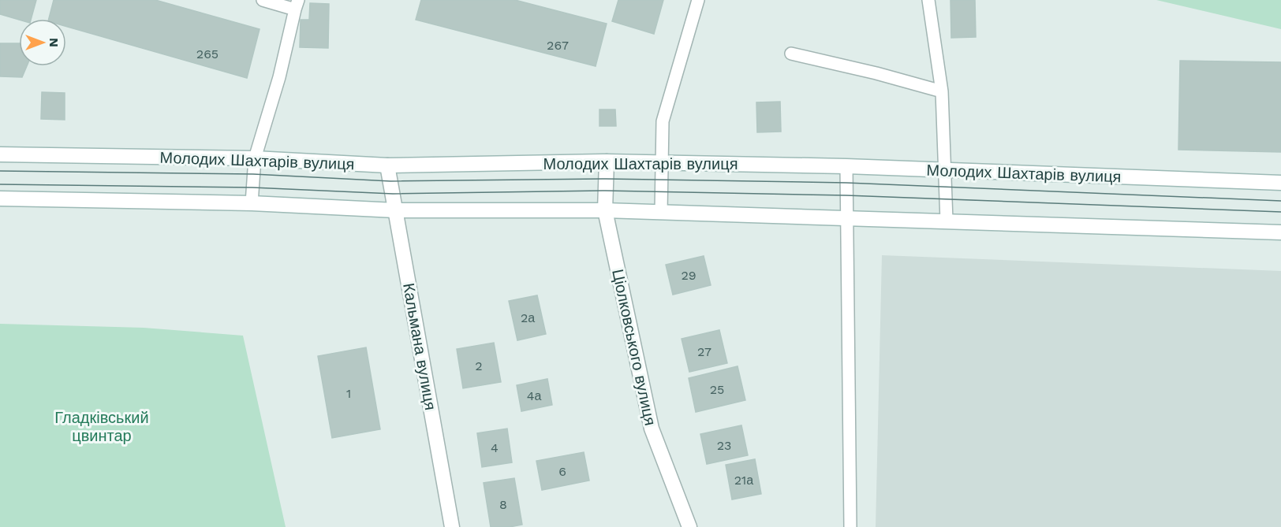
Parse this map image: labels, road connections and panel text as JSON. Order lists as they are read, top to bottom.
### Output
{
  "streets": {
    "main road": ["Молодих Шахтарів вулиця", "Кальмана вулиця", "Ціолковського вулиця"]
  },
  "crossings": [
    ["Молодих Шахтарів вулиця", "Кальмана вулиця"],
    ["Молодих Шахтарів вулиця", "Ціолковського вулиця"]
  ],
  "parks": ["Гладківський цвинтар"],
  "house_numbers": [
    "267",
    "265",
    "29",
    "2а",
    "27",
    "2",
    "25",
    "1",
    "4а",
    "23",
    "4",
    "6",
    "21а",
    "8"
  ],
  "north": "right"
}
